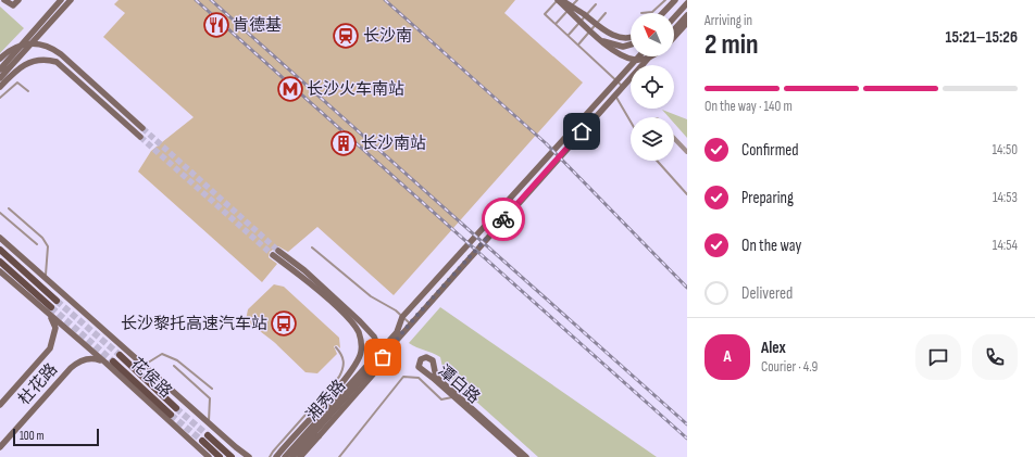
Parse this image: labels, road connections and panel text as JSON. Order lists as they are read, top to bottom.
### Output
{
  "streets": {
    "main road": ["花侯路"],
    "street": ["杜花路", "潭白路", "湘秀路"]
  },
  "crossings": [
    ["花侯路", "杜花路"]
  ],
  "places": {
    "restaurant": ["肯德基"],
    "station": ["长沙南"],
    "metro station": ["长沙火车南站"],
    "building": ["长沙南站"],
    "bus stop": ["长沙黎托高速汽车站"]
  },
  "scale_bar": "100 m",
  "north": "top left",
  "page": {
    "heading": ["2 min", "Arriving in", "15:21–15:26"],
    "panel": ["Alex", "Courier · 4.9"],
    "bar": "On the way · 140 m",
    "list": [
      ["Confirmed", "14:50"],
      ["Preparing", "14:53"],
      ["On the way", "14:54"],
      "Delivered"
    ],
    "round": "A",
    "scale": "100 m"
  }
}
